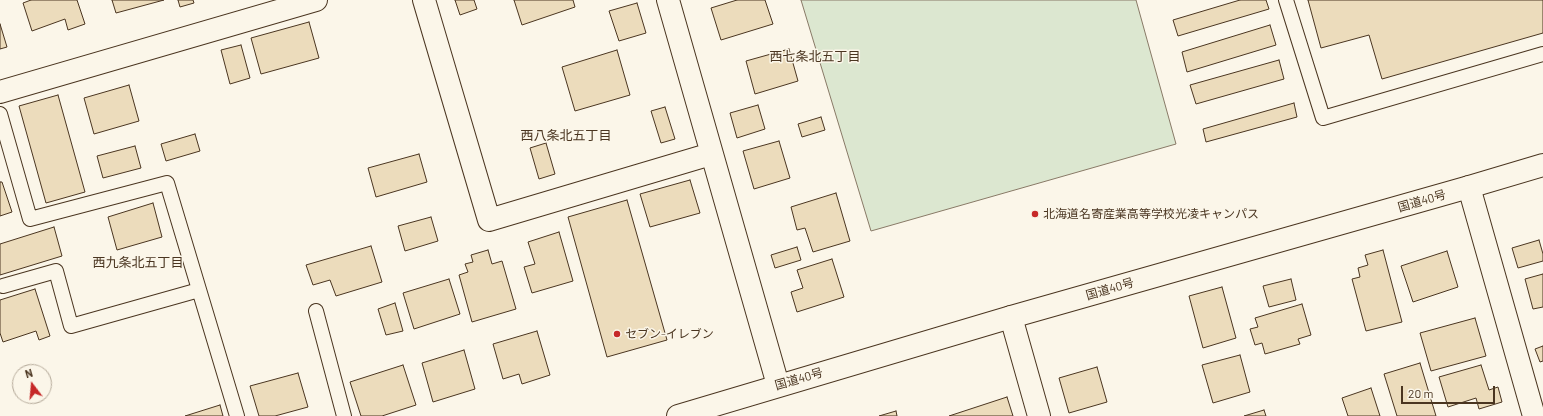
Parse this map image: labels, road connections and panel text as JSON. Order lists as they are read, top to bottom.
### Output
{
  "streets": {
    "main road": ["国道40号"]
  },
  "districts": ["西七条北五丁目", "西八条北五丁目", "西九条北五丁目"],
  "places": ["北海道名寄産業高等学校光凌キャンパス", "セブン-イレブン"],
  "scale_bar": "20 m",
  "north": "top"
}
